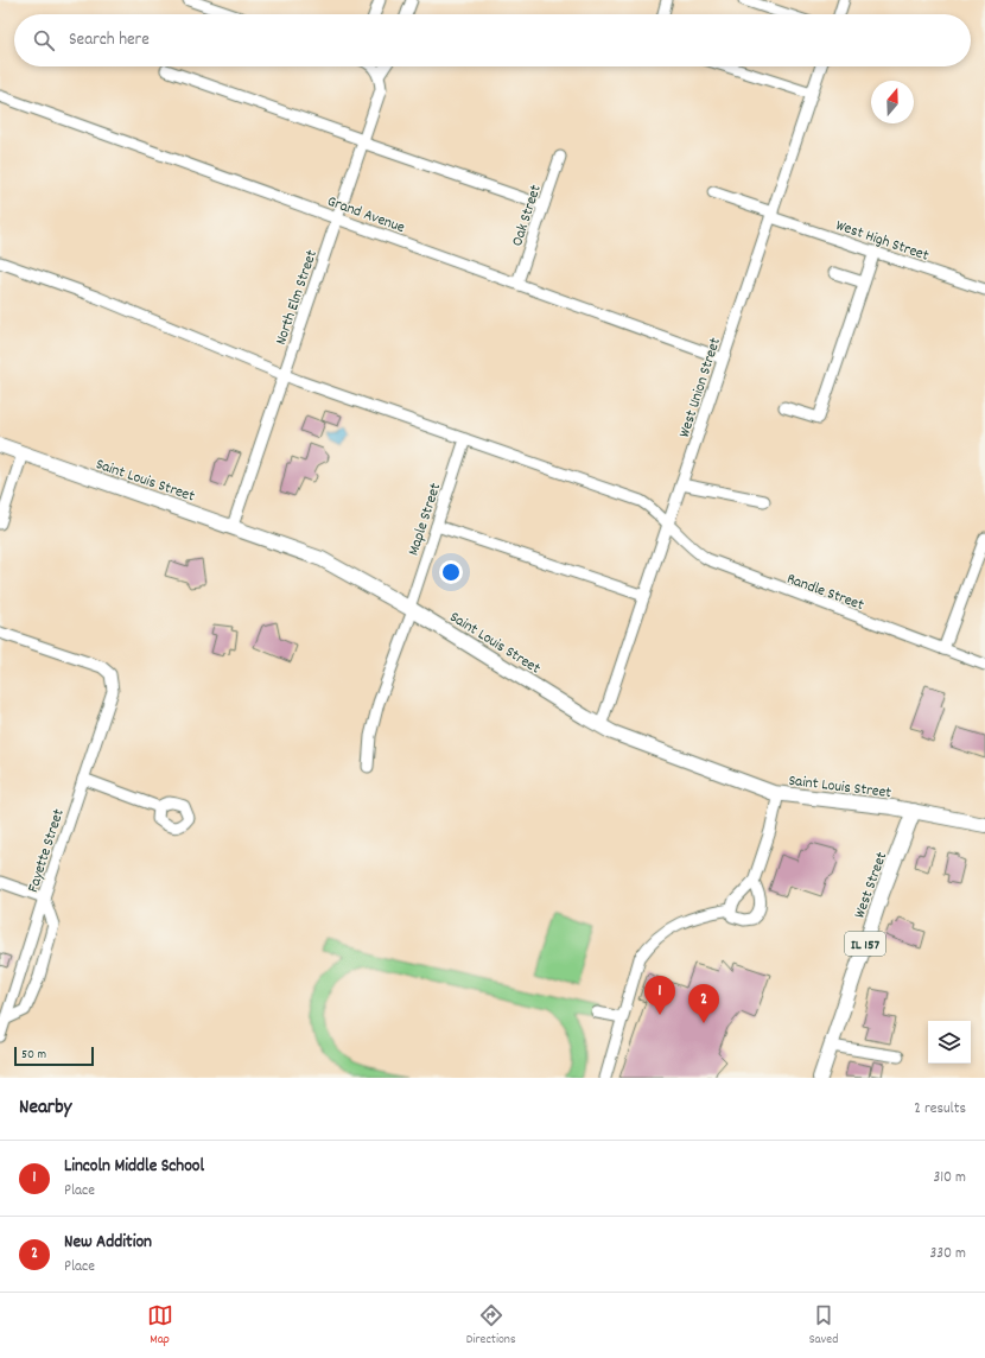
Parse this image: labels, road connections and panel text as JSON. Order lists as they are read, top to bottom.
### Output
{
  "streets": {
    "main road": ["Saint Louis Street", "West Street", "IL 157"],
    "street": [
      "Grand Avenue",
      "Oak Street",
      "West High Street",
      "North Elm Street",
      "West Union Street",
      "Maple Street",
      "Randle Street",
      "Fayette Street"
    ]
  },
  "crossings": [
    ["Grand Avenue", "Oak Street"],
    ["Grand Avenue", "North Elm Street"],
    ["Grand Avenue", "West Union Street"],
    ["West High Street", "West Union Street"],
    ["North Elm Street", "Saint Louis Street"],
    ["North Elm Street", "Randle Street"],
    ["West Union Street", "Saint Louis Street"],
    ["West Union Street", "Randle Street"],
    ["Saint Louis Street", "Maple Street"],
    ["Saint Louis Street", "West Street"],
    ["Maple Street", "Randle Street"]
  ],
  "scale_bar": "50 m",
  "north": "top",
  "page": {
    "search": "Search here",
    "pins": ["1", "2"],
    "scale": "50 m",
    "heading": ["Nearby", "2 results"],
    "list": [
      {
        "mark": "1",
        "name": "Lincoln Middle School",
        "note": "Place",
        "value": "310 m"
      },
      {
        "mark": "2",
        "name": "New Addition",
        "note": "Place",
        "value": "330 m"
      }
    ],
    "nav": ["Map", "Directions", "Saved"]
  }
}
